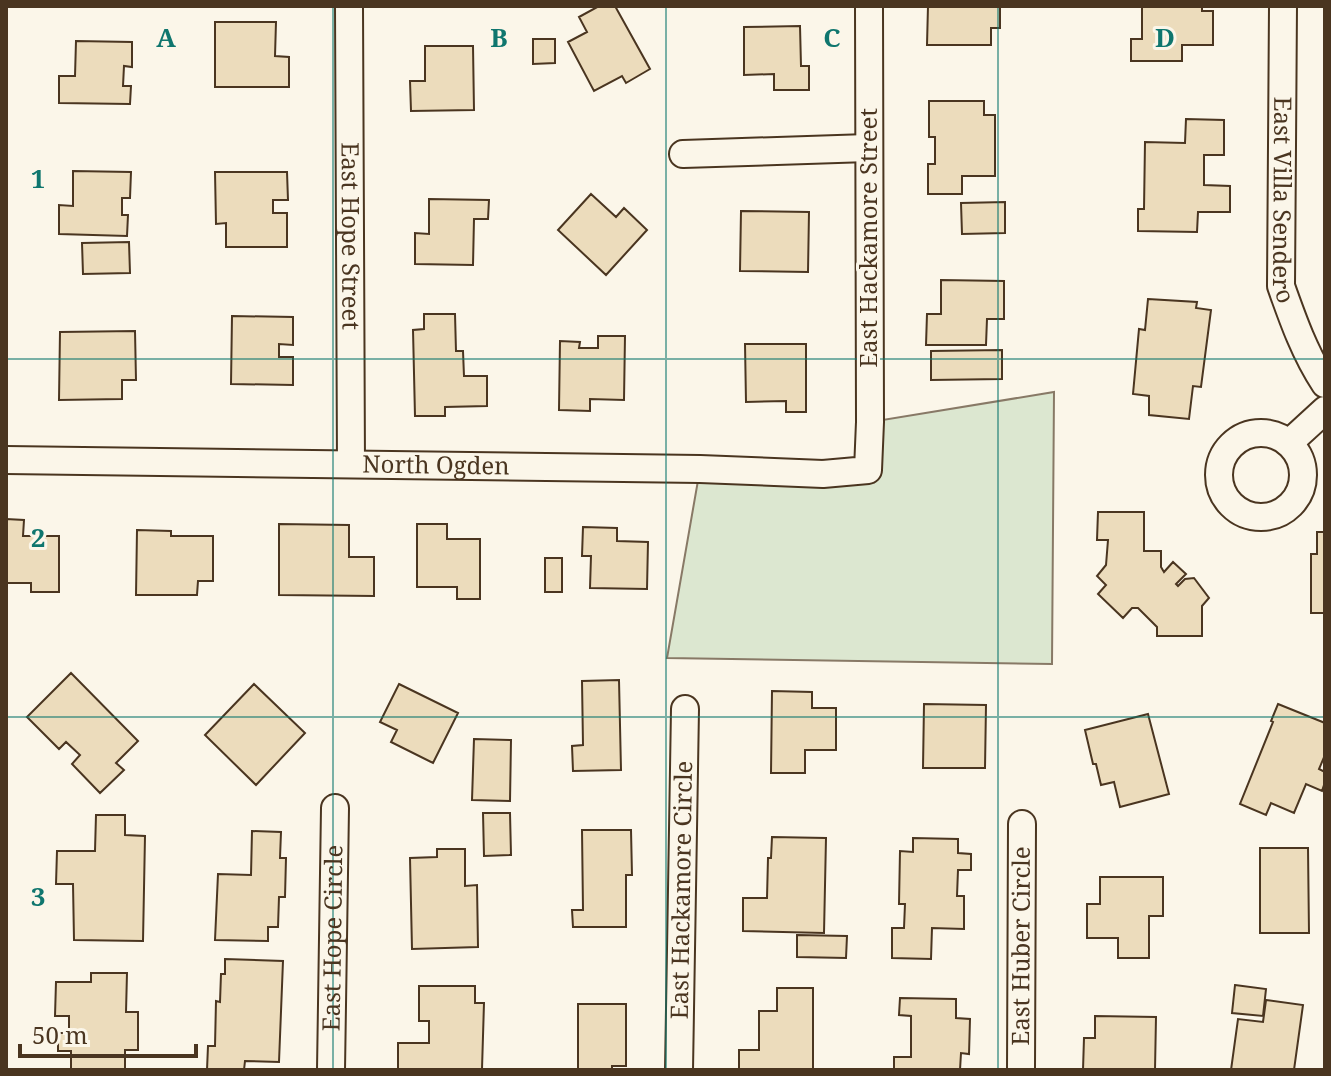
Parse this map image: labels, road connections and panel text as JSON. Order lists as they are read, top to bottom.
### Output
{
  "streets": {
    "street": [
      "East Villa Sendero",
      "East Hope Street",
      "East Hackamore Street",
      "North Ogden",
      "East Hackamore Circle",
      "East Hope Circle",
      "East Huber Circle"
    ]
  },
  "crossings": [
    ["East Hope Street", "North Ogden"],
    ["East Hackamore Street", "North Ogden"]
  ],
  "scale_bar": "50 m",
  "grid": {
    "columns": [
      "A",
      "B",
      "C",
      "D"
    ],
    "rows": ["1", "2", "3"]
  }
}
